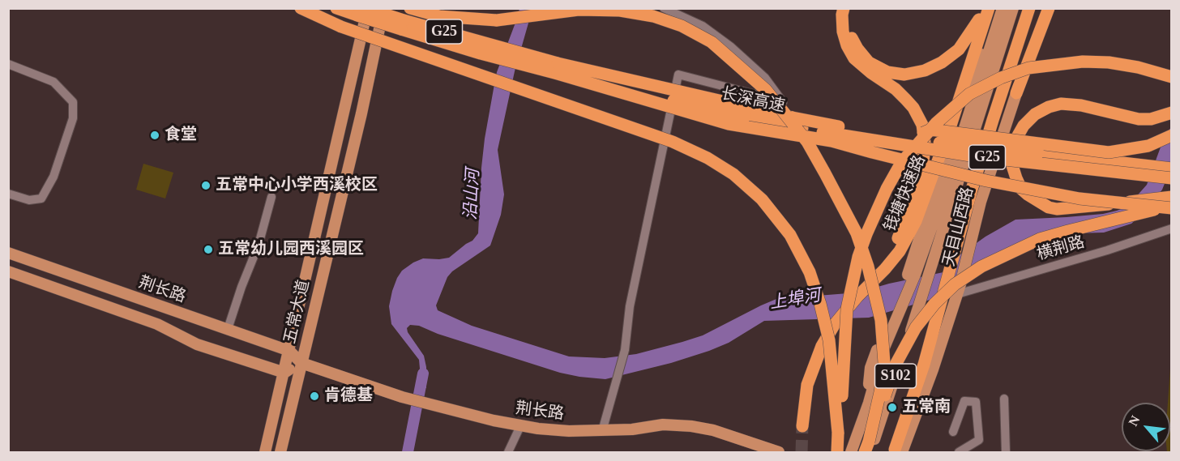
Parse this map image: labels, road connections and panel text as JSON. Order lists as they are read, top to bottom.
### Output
{
  "streets": {
    "highway": ["G25", "长深高速", "钱塘快速路"],
    "main road": [
      "天目山西路",
      "荆长路",
      "五常大道",
      "S102"
    ],
    "street": ["横荆路"]
  },
  "crossings": [
    ["长深高速", "五常大道"],
    ["天目山西路", "横荆路"],
    ["荆长路", "五常大道"]
  ],
  "water": ["沿山河", "上埠河"],
  "places": [
    "食堂",
    "五常中心小学西溪校区",
    "五常幼儿园西溪园区",
    "肯德基",
    "五常南"
  ],
  "north": "top left"
}
